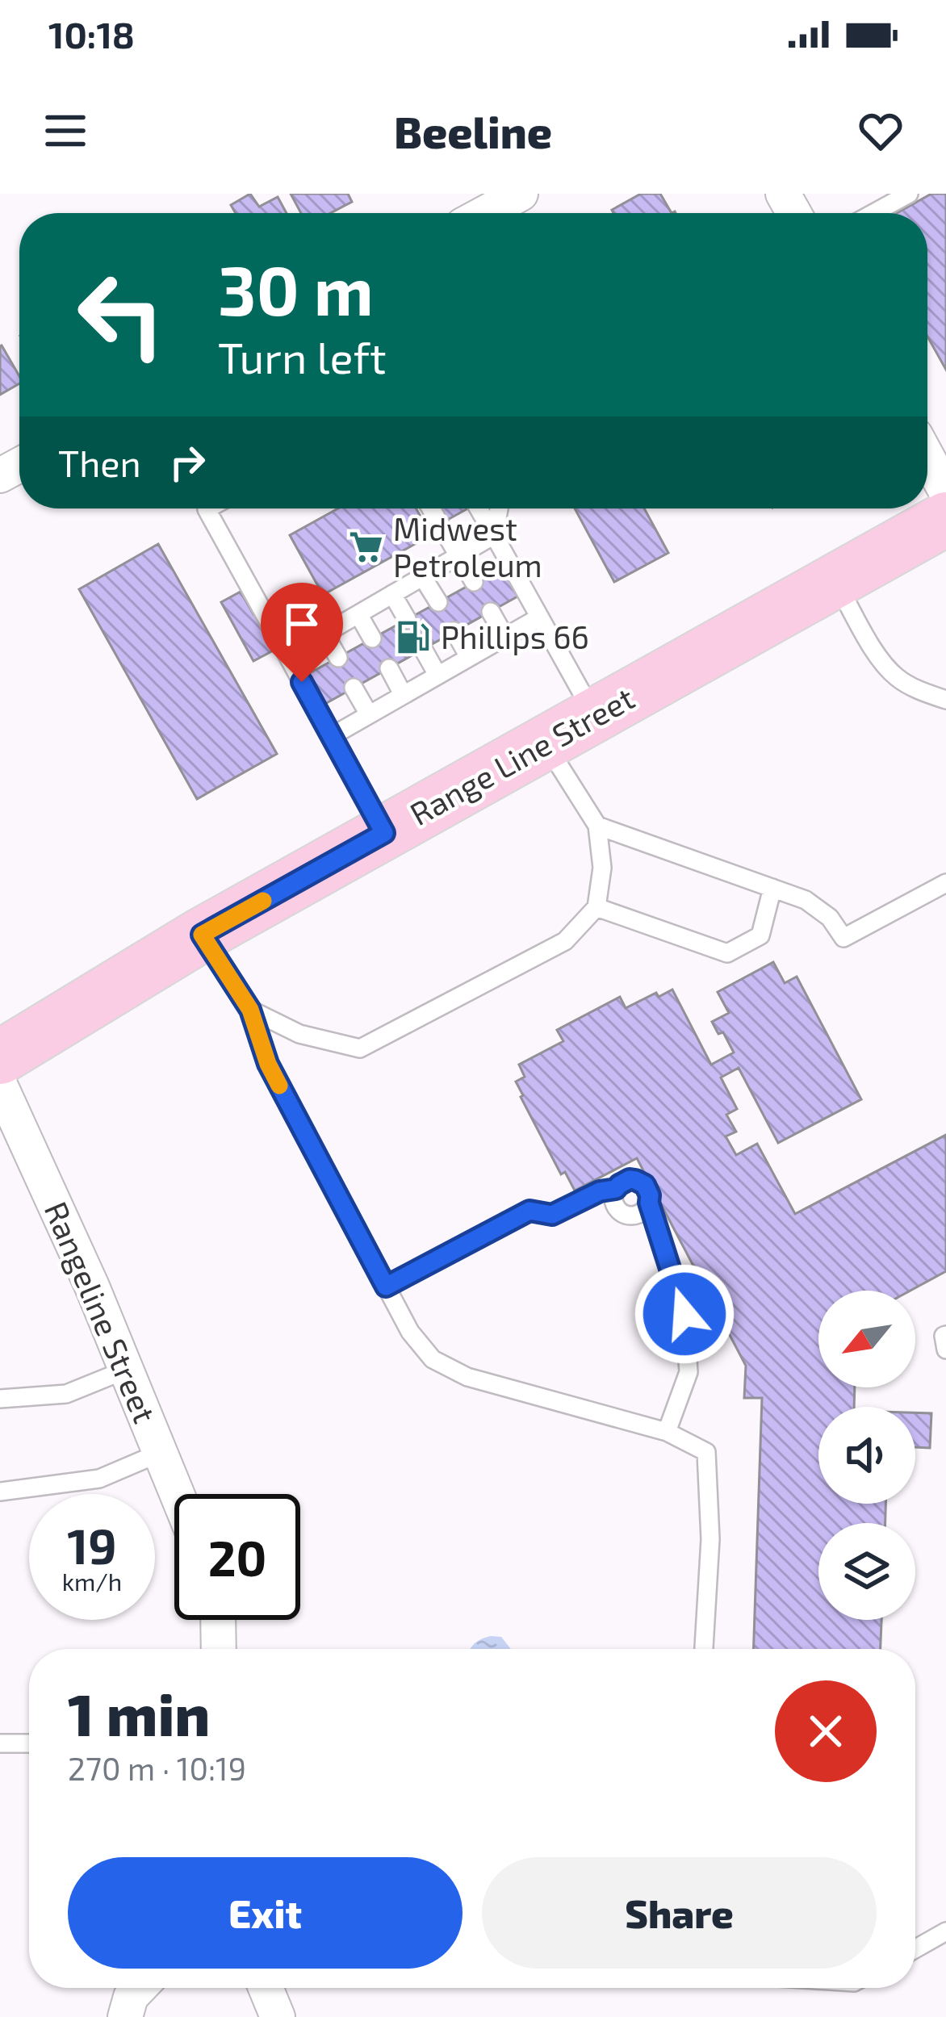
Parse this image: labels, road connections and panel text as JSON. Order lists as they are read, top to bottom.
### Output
{
  "streets": {
    "main road": ["Range Line Street"],
    "street": ["Rangeline Street"]
  },
  "places": {
    "supermarket": ["Midwest Petroleum"],
    "fuel station": ["Phillips 66"]
  },
  "north": "bottom left",
  "page": {
    "status": "10:18",
    "header": "Beeline",
    "turn": ["30 m", "Turn left"],
    "then": "Then",
    "speed": "19 km/h",
    "limit": "20",
    "heading": ["1 min", "270 m · 10:19"],
    "buttons": ["Exit", "Share"]
  }
}
